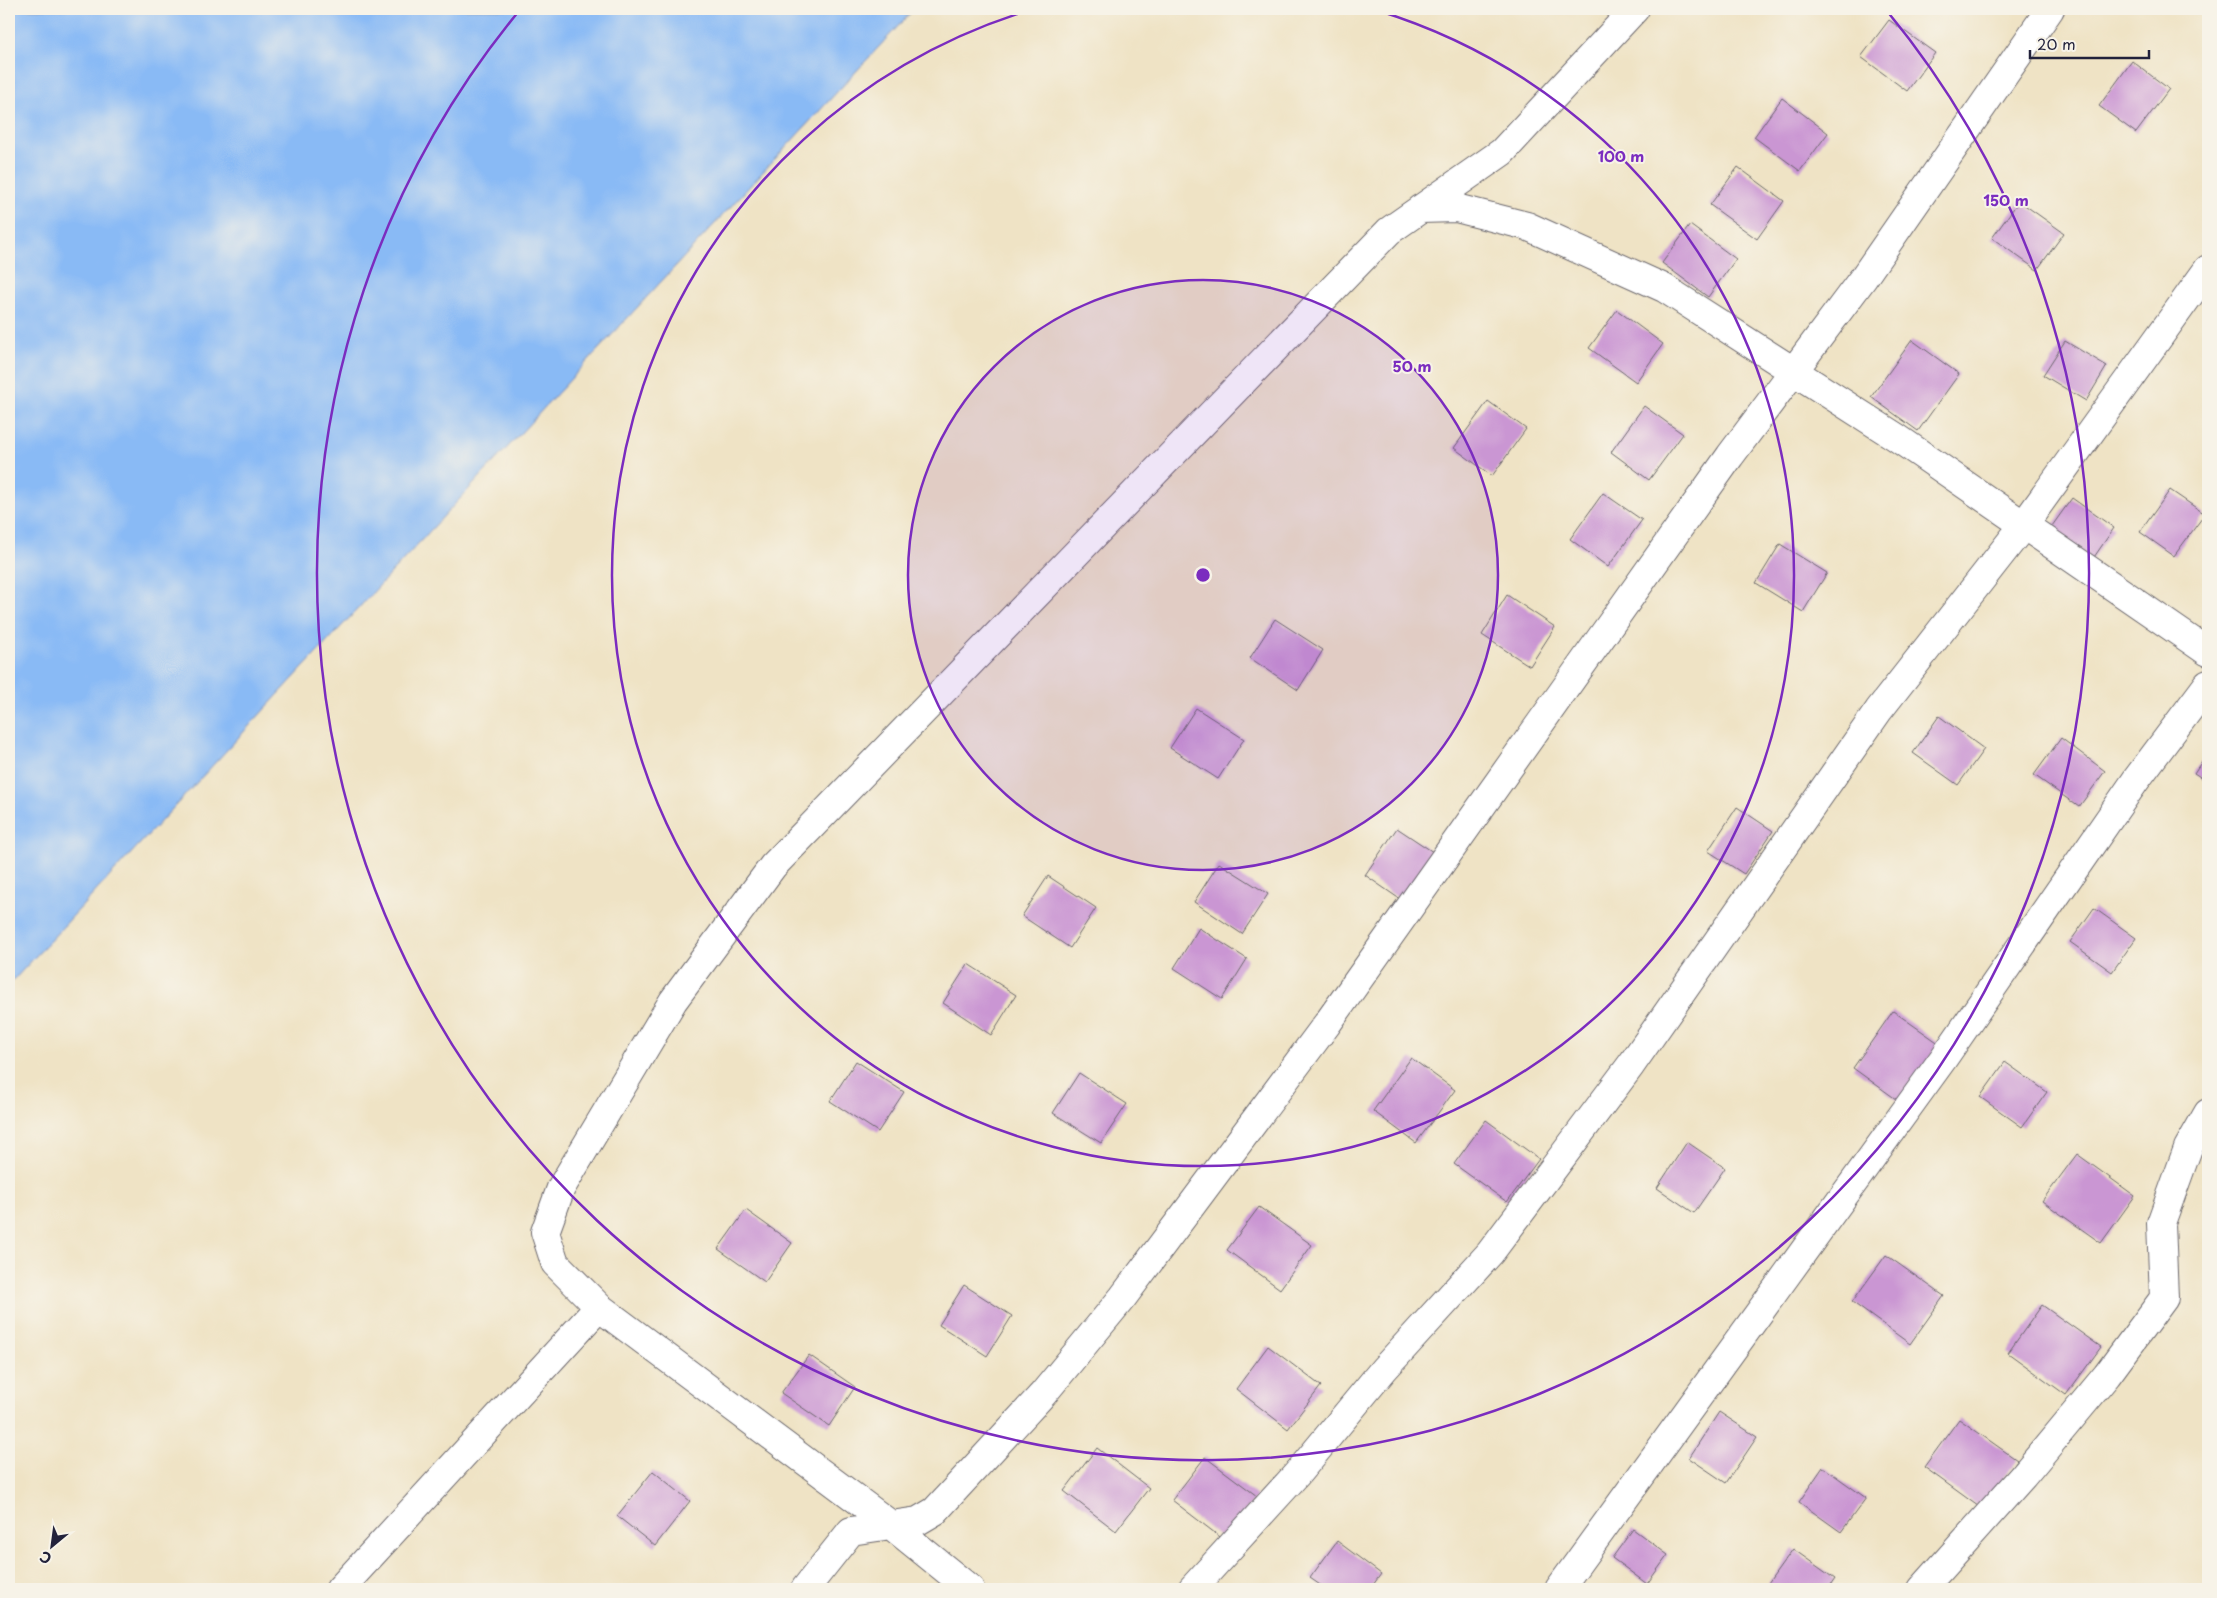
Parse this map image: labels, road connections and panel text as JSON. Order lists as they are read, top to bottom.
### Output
{
  "scale_bar": "20 m",
  "north": "bottom left",
  "rings": ["100 m", "150 m", "50 m"]
}
